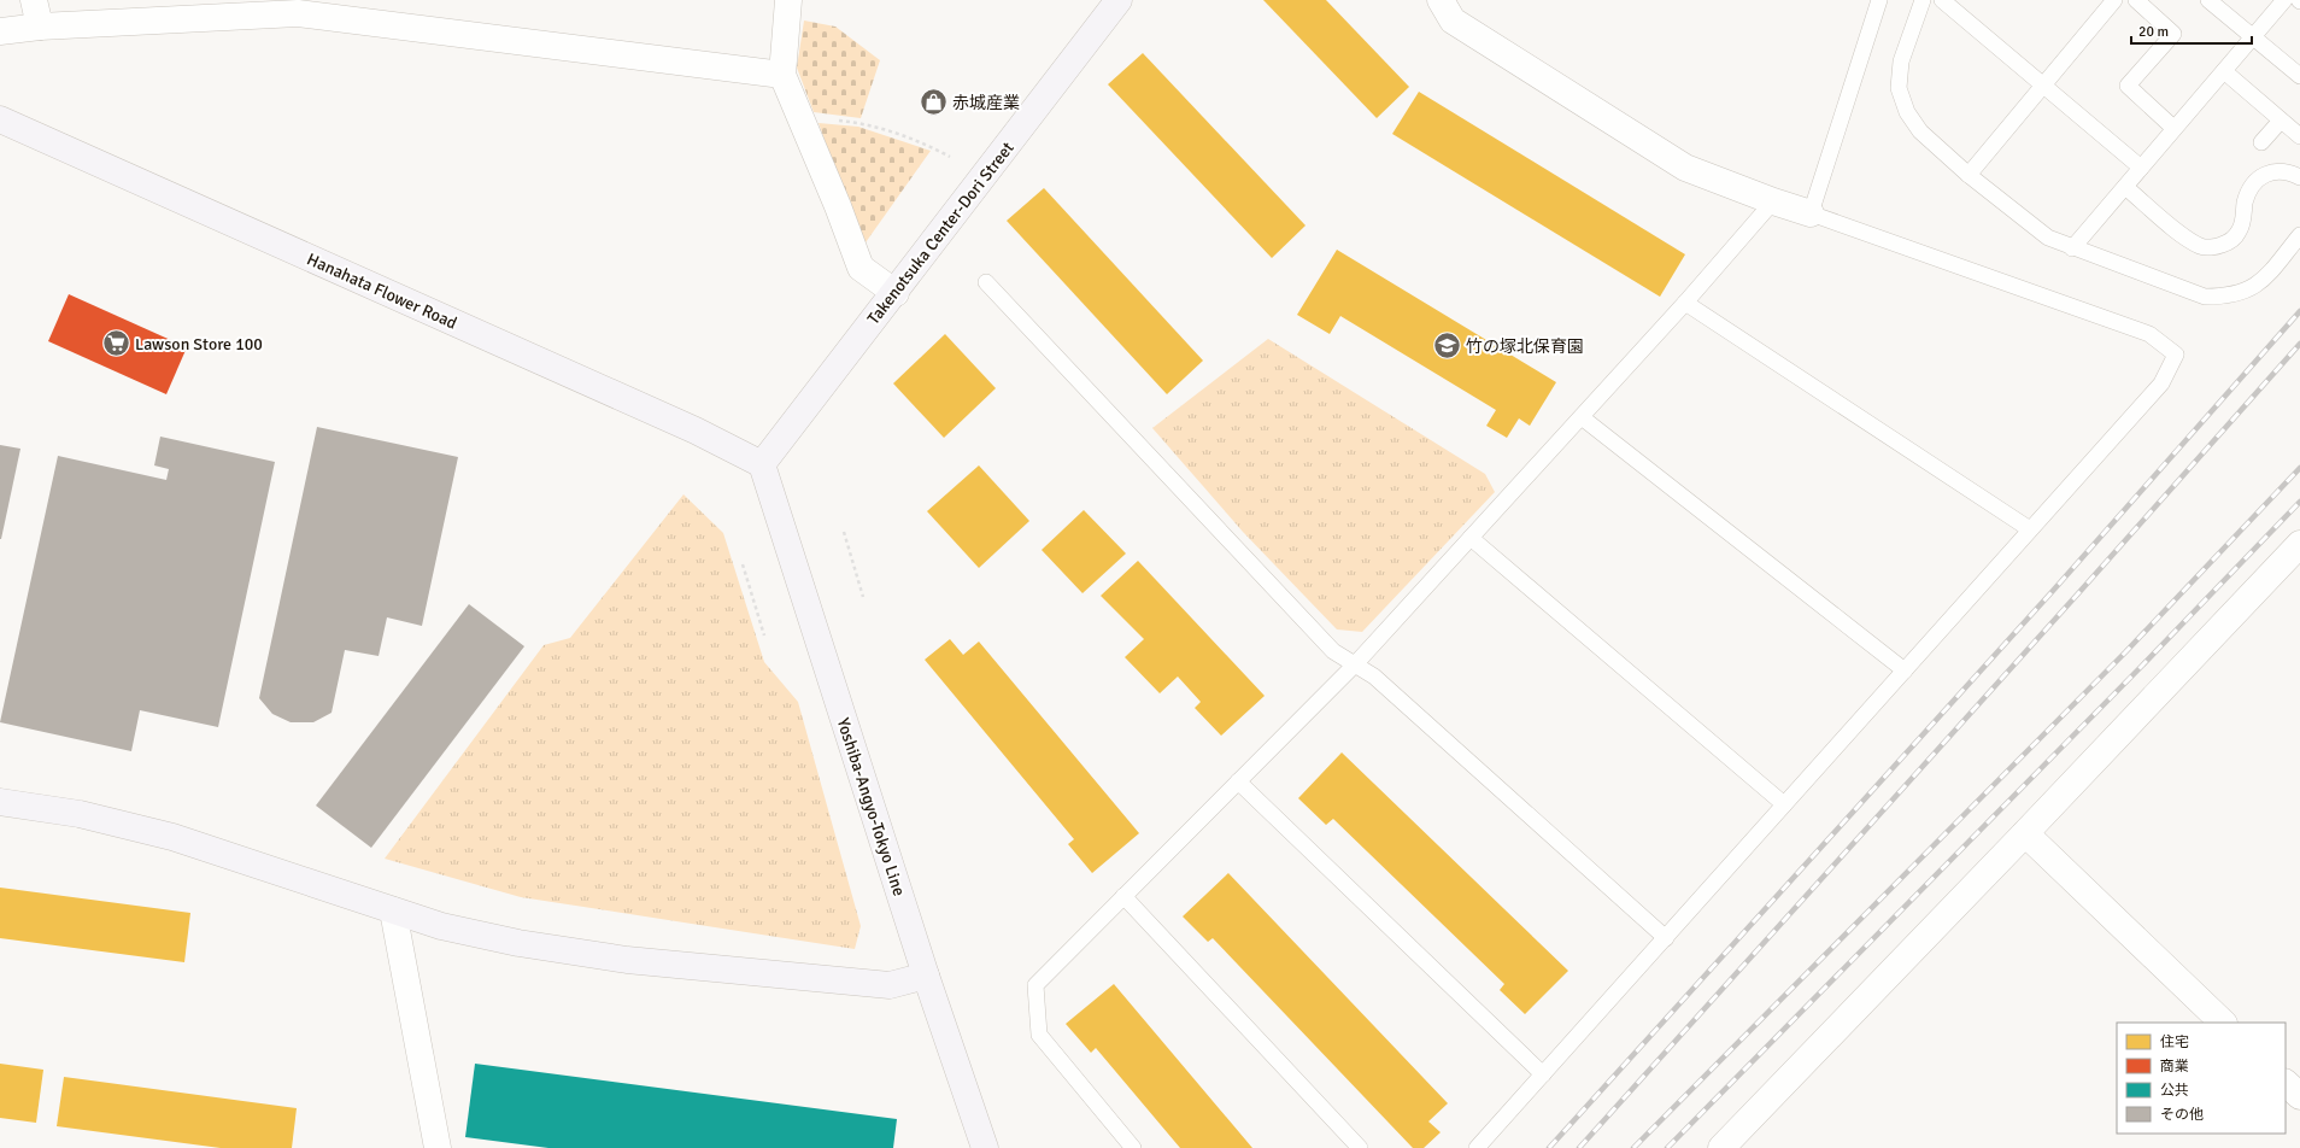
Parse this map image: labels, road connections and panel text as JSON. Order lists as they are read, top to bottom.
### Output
{
  "streets": {
    "main road": ["Takenotsuka Center-Dori Street", "Hanahata Flower Road", "Yoshiba-Angyo-Tokyo Line"]
  },
  "crossings": [
    ["Takenotsuka Center-Dori Street", "Hanahata Flower Road"],
    ["Takenotsuka Center-Dori Street", "Yoshiba-Angyo-Tokyo Line"],
    ["Hanahata Flower Road", "Yoshiba-Angyo-Tokyo Line"]
  ],
  "places": {
    "shop": ["赤城産業"],
    "supermarket": ["Lawson Store 100"],
    "school or university": ["竹の塚北保育園"]
  },
  "legend": [
    "住宅",
    "商業",
    "公共",
    "その他"
  ],
  "scale_bar": "20 m"
}
